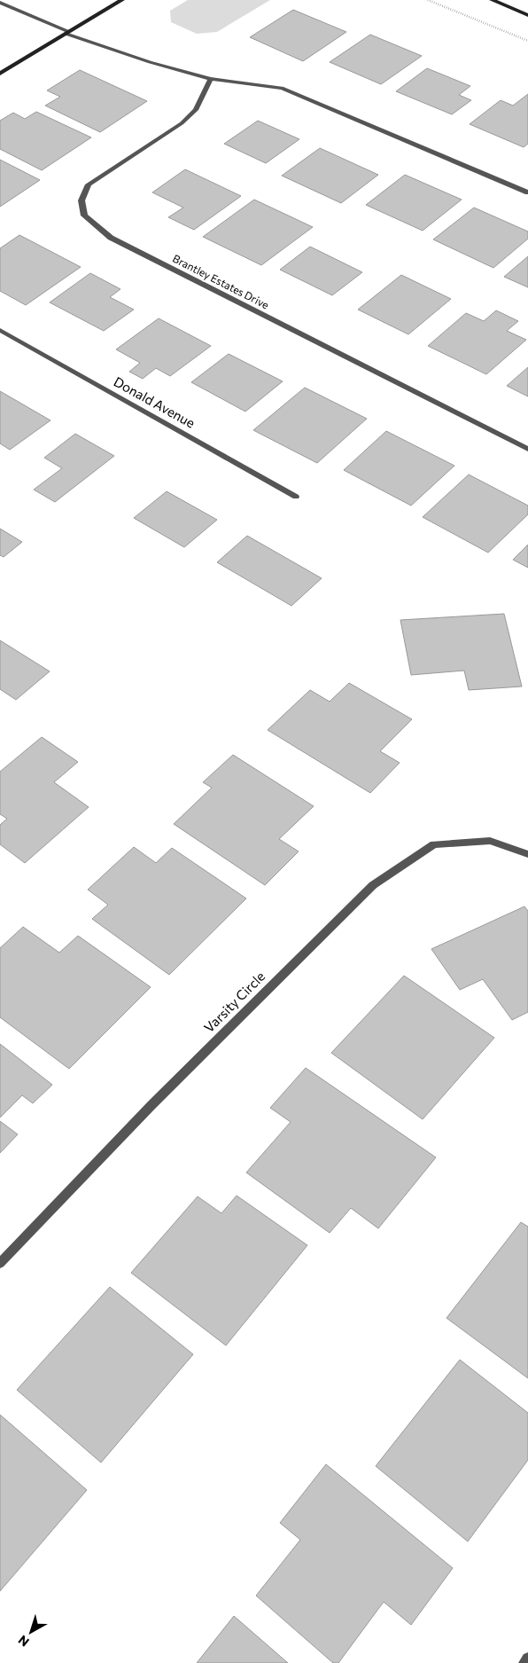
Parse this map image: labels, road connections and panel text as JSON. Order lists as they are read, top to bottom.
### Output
{
  "streets": {
    "street": ["Brantley Estates Drive", "Donald Avenue", "Varsity Circle"]
  },
  "north": "bottom left"
}
